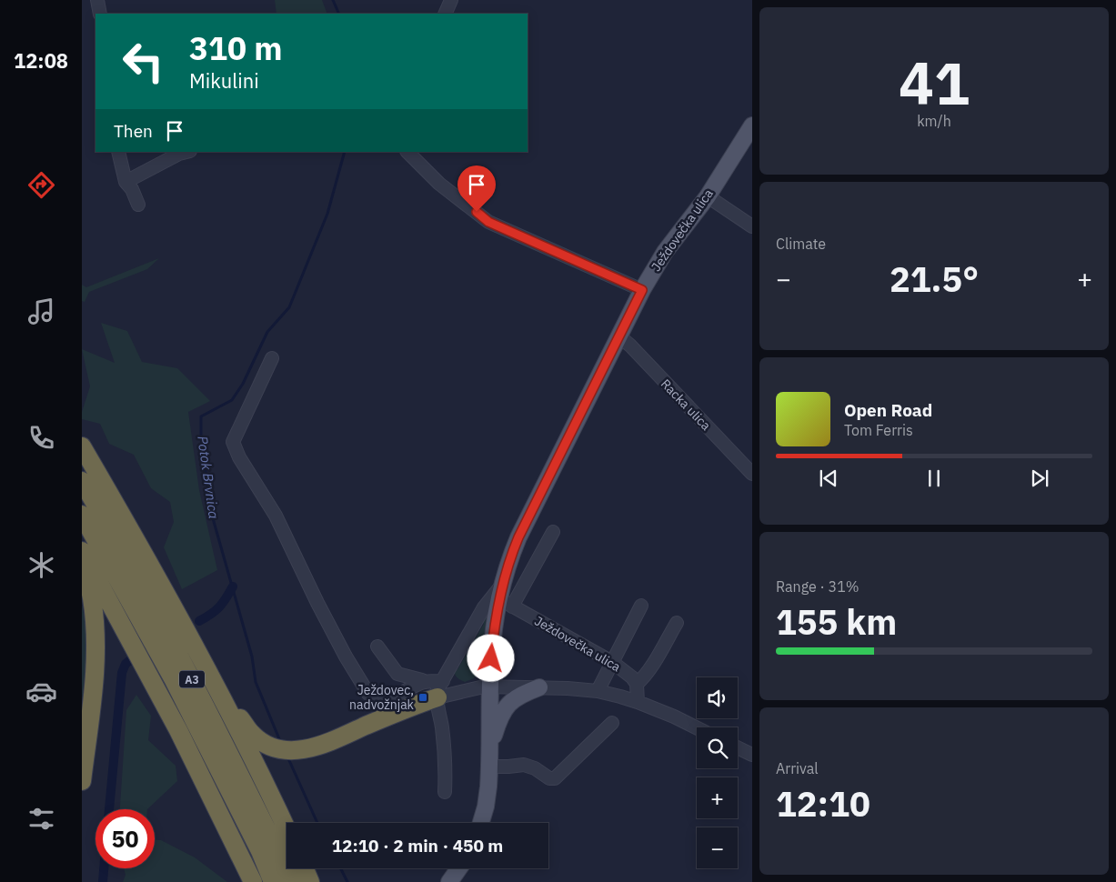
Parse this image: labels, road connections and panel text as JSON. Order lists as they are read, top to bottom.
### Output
{
  "streets": {
    "highway": ["A3"],
    "main road": ["Ježdovečka ulica"],
    "street": ["Racka ulica"]
  },
  "crossings": [
    ["Ježdovečka ulica", "Racka ulica"]
  ],
  "water": ["Potok Brvnica"],
  "places": {
    "transit": ["Ježdovec, nadvožnjak"]
  },
  "page": {
    "tabs": "12:08",
    "tile": [
      ["41", "km/h"],
      "Climate",
      ["Range · 31%", "155 km"],
      ["Arrival", "12:10"]
    ],
    "turn": ["310 m", "Mikulini"],
    "then": "Then",
    "heat": ["−", "21.5°", "+"],
    "song": ["Open Road", "Tom Ferris"],
    "map_buttons": ["+", "−"],
    "limit": "50",
    "trip": "12:10 · 2 min · 450 m"
  }
}
